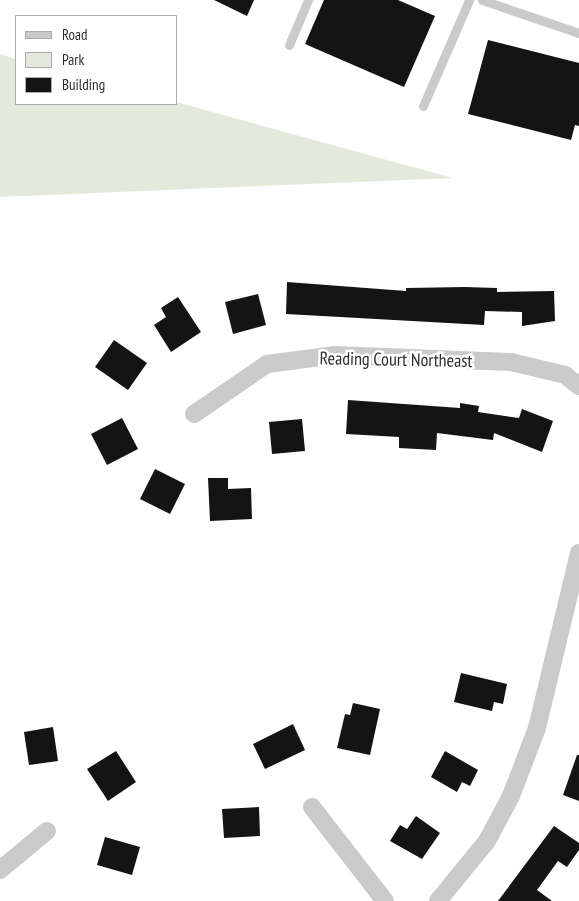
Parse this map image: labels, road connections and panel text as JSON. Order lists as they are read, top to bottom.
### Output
{
  "streets": {
    "street": ["Reading Court Northeast"]
  },
  "legend": ["Road", "Park", "Building"]
}
